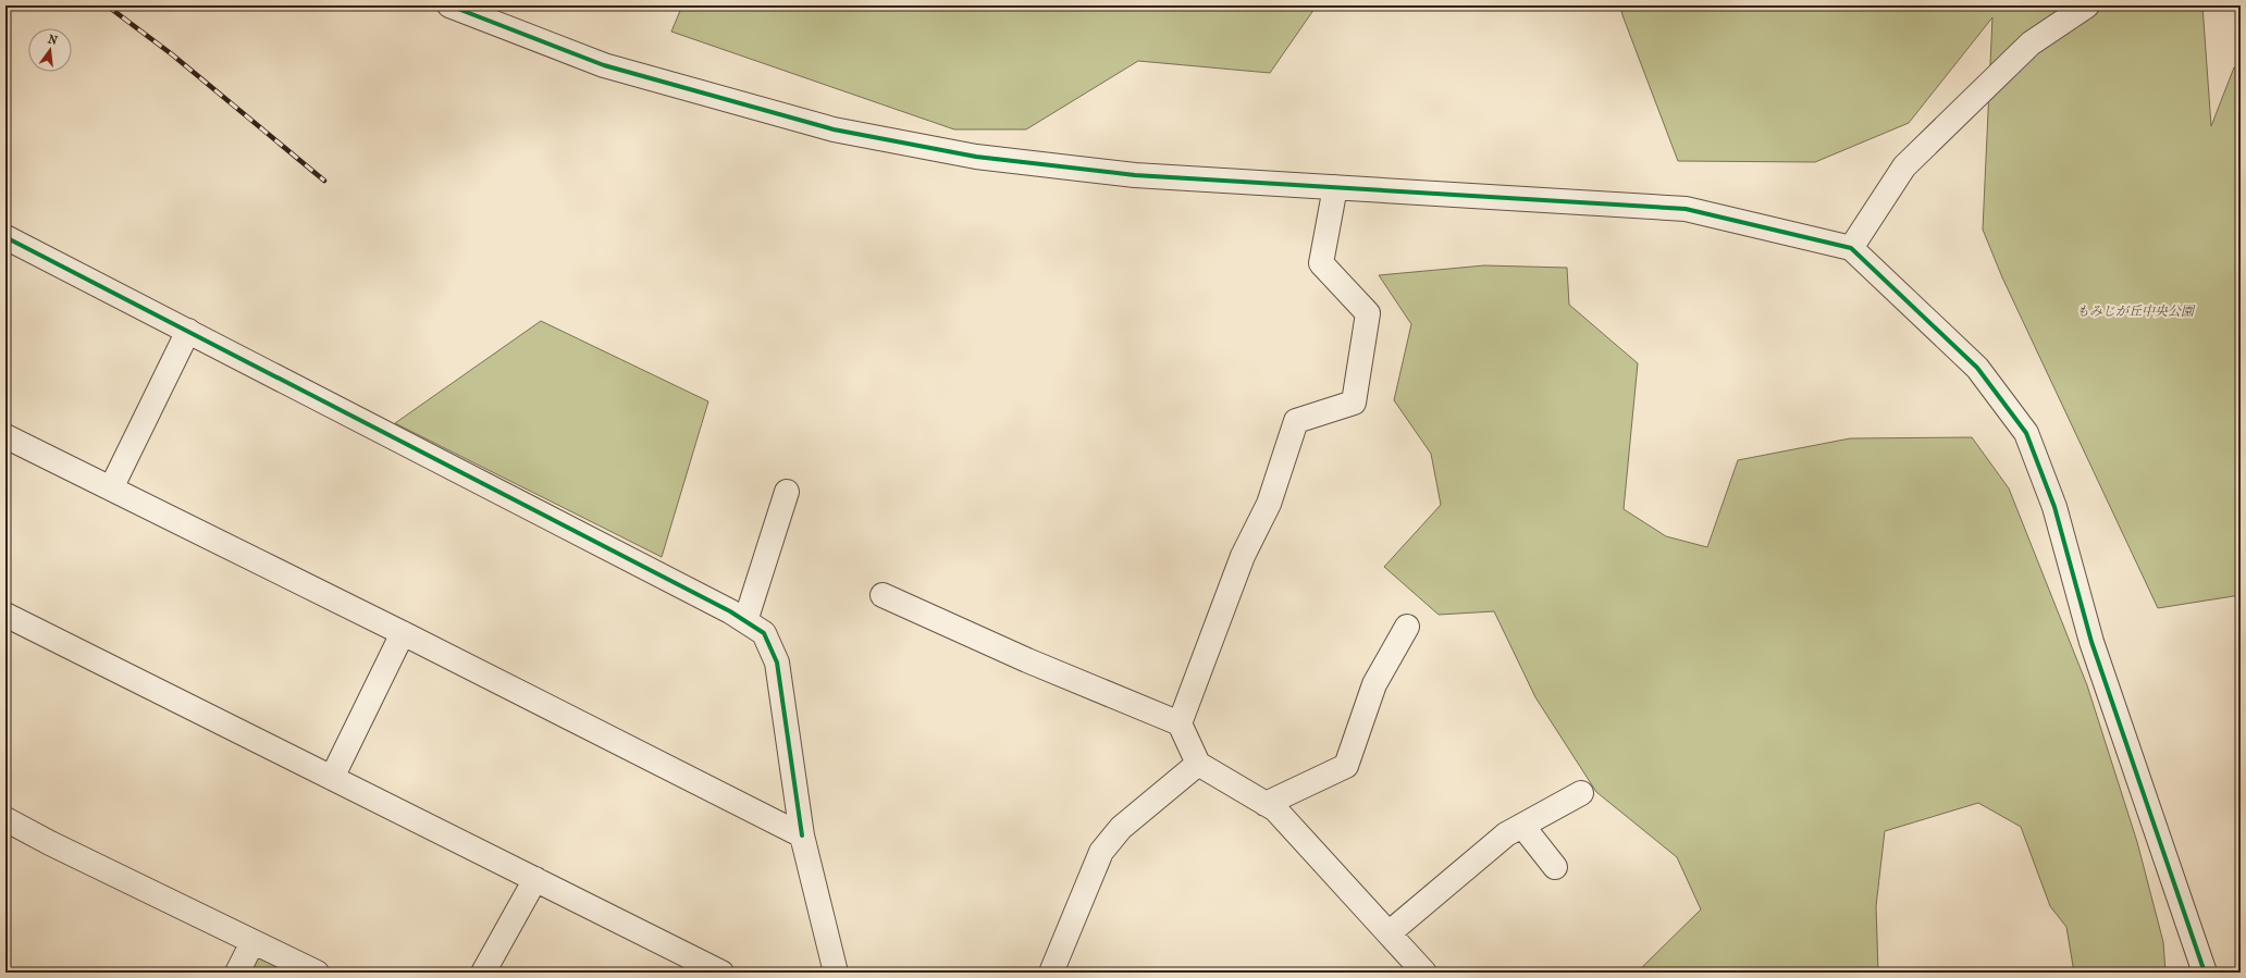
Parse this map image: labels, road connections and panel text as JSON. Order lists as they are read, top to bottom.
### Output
{
  "parks": ["もみじが丘中央公園"],
  "north": "top"
}
